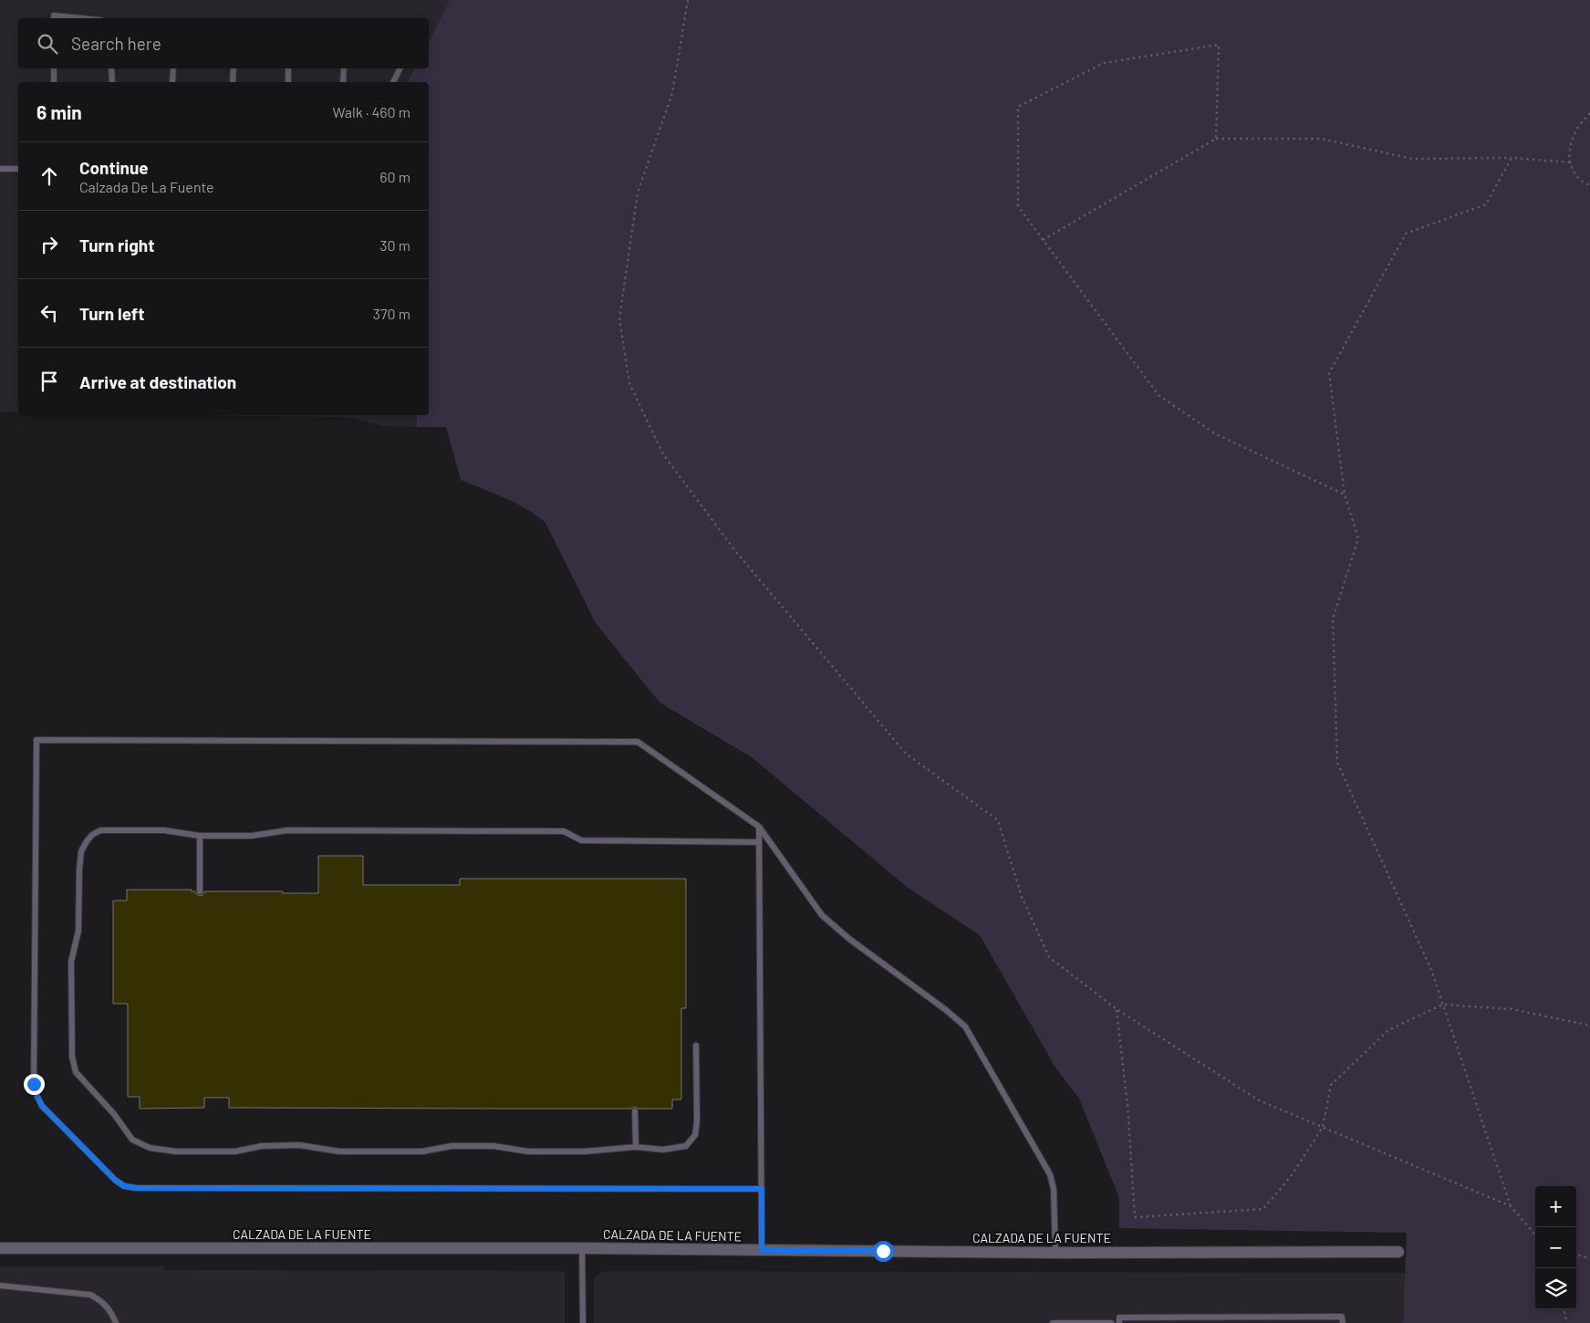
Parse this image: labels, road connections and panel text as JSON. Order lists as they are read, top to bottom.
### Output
{
  "streets": {
    "street": ["CALZADA DE LA FUENTE"]
  },
  "page": {
    "search": "Search here",
    "heading": ["6 min", "Walk · 460 m"],
    "list": [
      ["Continue", "Calzada De La Fuente", "60 m"],
      ["Turn right", "30 m"],
      ["Turn left", "370 m"],
      "Arrive at destination"
    ],
    "map_buttons": ["+", "−"]
  }
}
